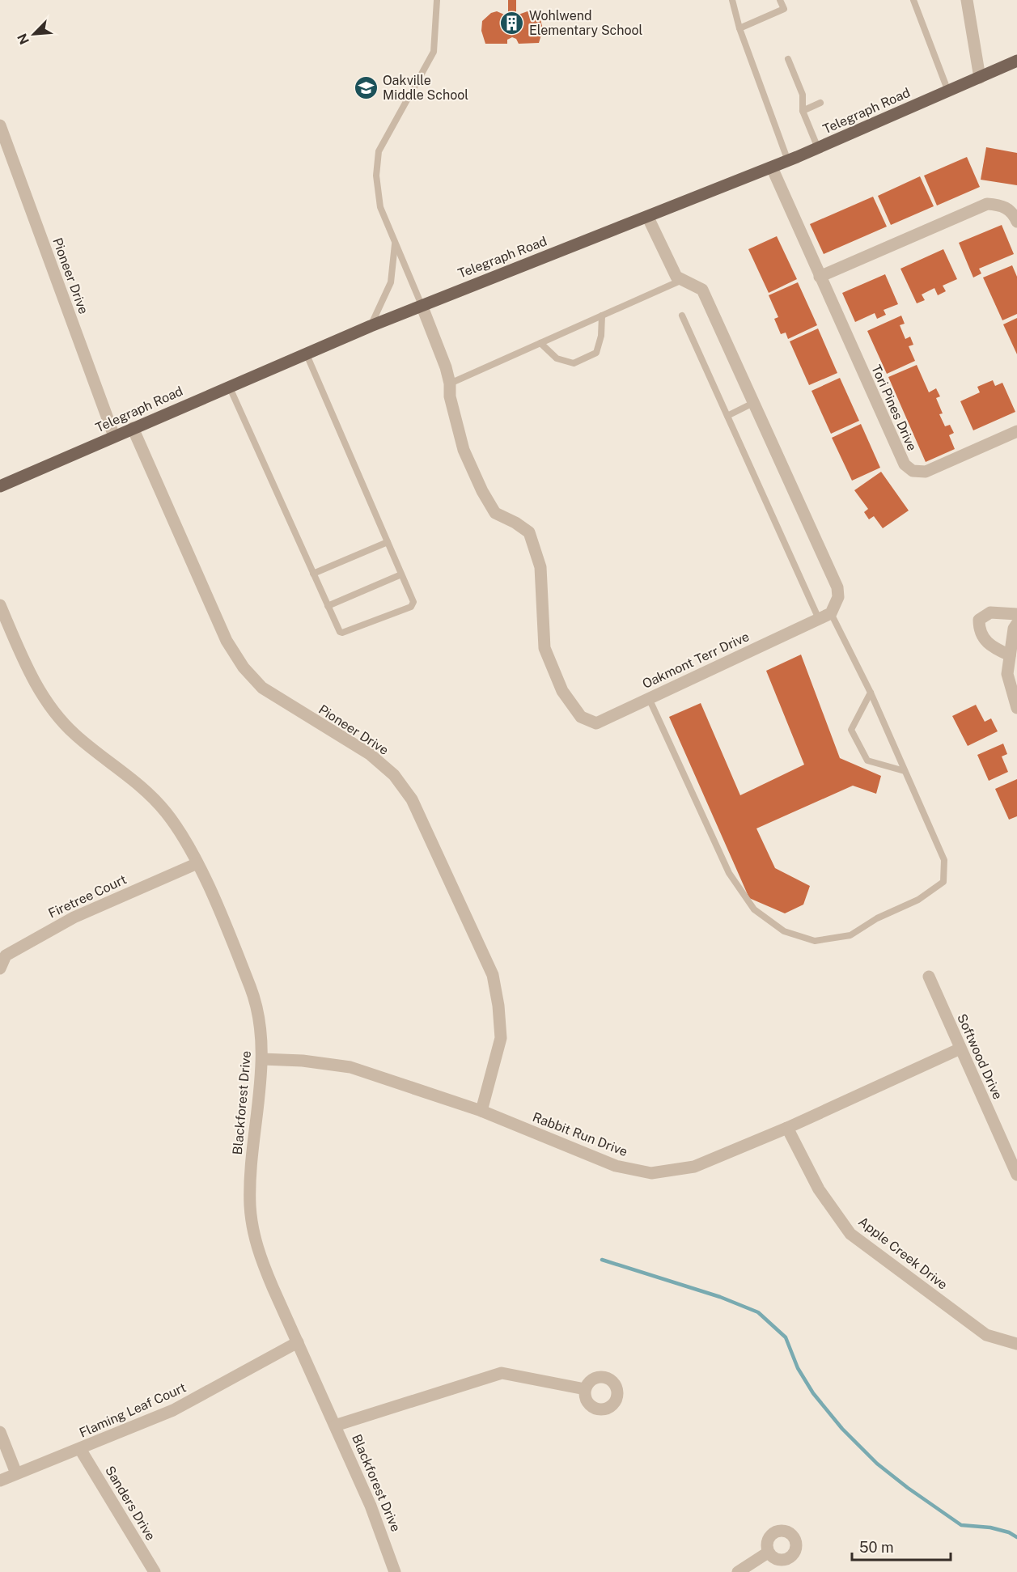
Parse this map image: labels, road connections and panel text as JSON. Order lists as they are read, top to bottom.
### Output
{
  "streets": {
    "main road": ["Telegraph Road"],
    "street": [
      "Pioneer Drive",
      "Tori Pines Drive",
      "Oakmont Terr Drive",
      "Firetree Court",
      "Softwood Drive",
      "Blackforest Drive",
      "Rabbit Run Drive",
      "Apple Creek Drive",
      "Flaming Leaf Court",
      "Sanders Drive"
    ]
  },
  "crossings": [
    ["Telegraph Road", "Pioneer Drive"],
    ["Telegraph Road", "Tori Pines Drive"],
    ["Telegraph Road", "Oakmont Terr Drive"],
    ["Pioneer Drive", "Rabbit Run Drive"],
    ["Firetree Court", "Blackforest Drive"],
    ["Softwood Drive", "Rabbit Run Drive"],
    ["Blackforest Drive", "Rabbit Run Drive"],
    ["Blackforest Drive", "Flaming Leaf Court"],
    ["Rabbit Run Drive", "Apple Creek Drive"],
    ["Flaming Leaf Court", "Sanders Drive"]
  ],
  "places": {
    "building": ["Wohlwend Elementary School"],
    "school or university": ["Oakville Middle School"]
  },
  "scale_bar": "50 m",
  "north": "bottom left"
}
